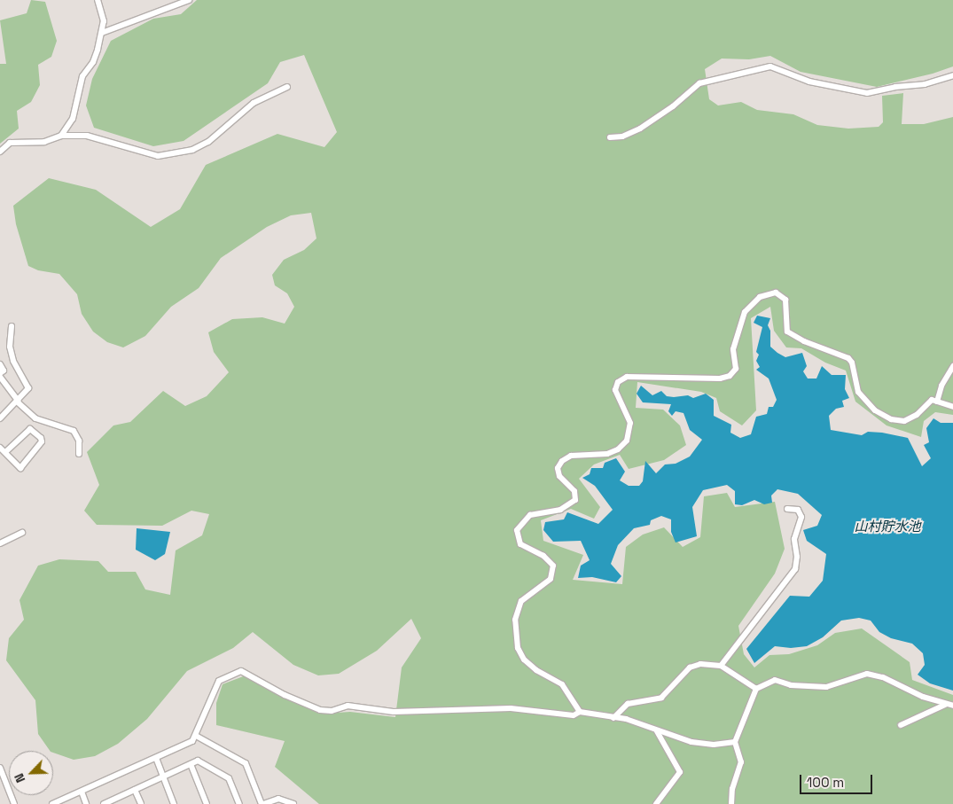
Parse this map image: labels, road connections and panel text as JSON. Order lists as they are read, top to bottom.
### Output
{
  "water": ["山村貯水池"],
  "scale_bar": "100 m",
  "north": "bottom left"
}
